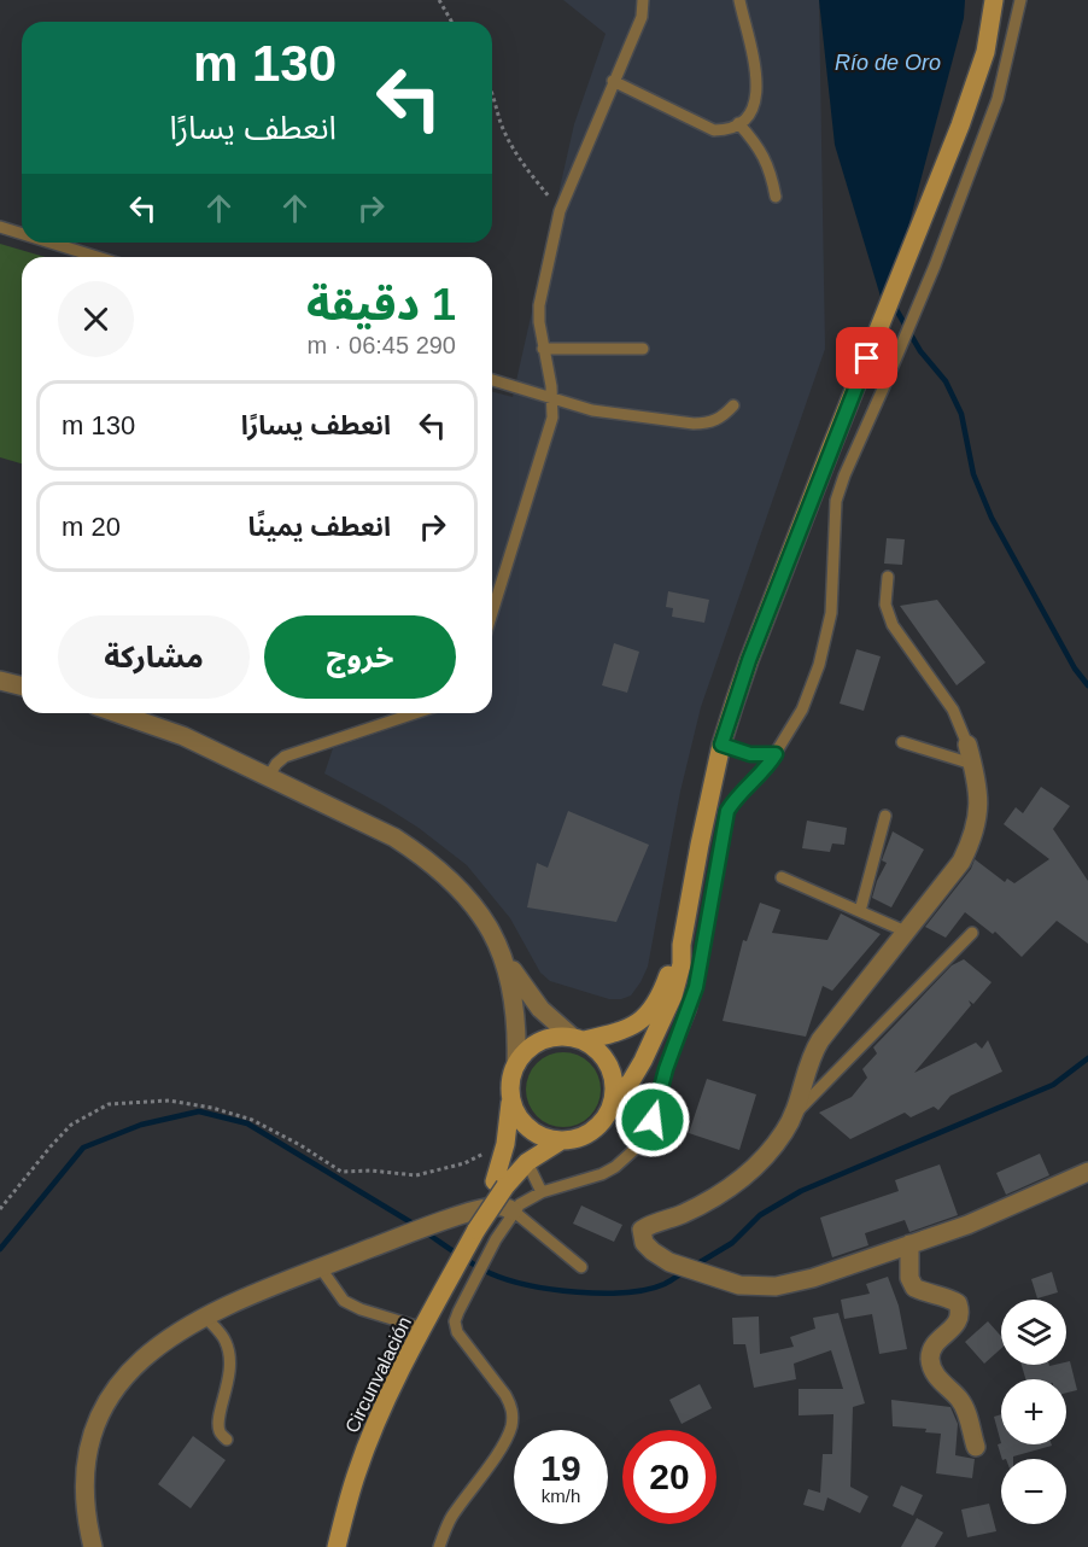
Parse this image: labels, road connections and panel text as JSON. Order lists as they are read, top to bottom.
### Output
{
  "streets": {
    "main road": ["Circunvalación"]
  },
  "water": ["Río de Oro"],
  "page": {
    "turn": ["130 m", "انعطف يسارًا"],
    "heading": ["1 دقيقة", "290 m · 06:45"],
    "list": [
      {
        "name": "انعطف يسارًا",
        "value": "130 m"
      },
      {
        "name": "انعطف يمينًا",
        "value": "20 m"
      }
    ],
    "buttons": ["خروج", "مشاركة"],
    "map_buttons": ["+", "−"],
    "speed": "19 km/h",
    "limit": "20"
  }
}
